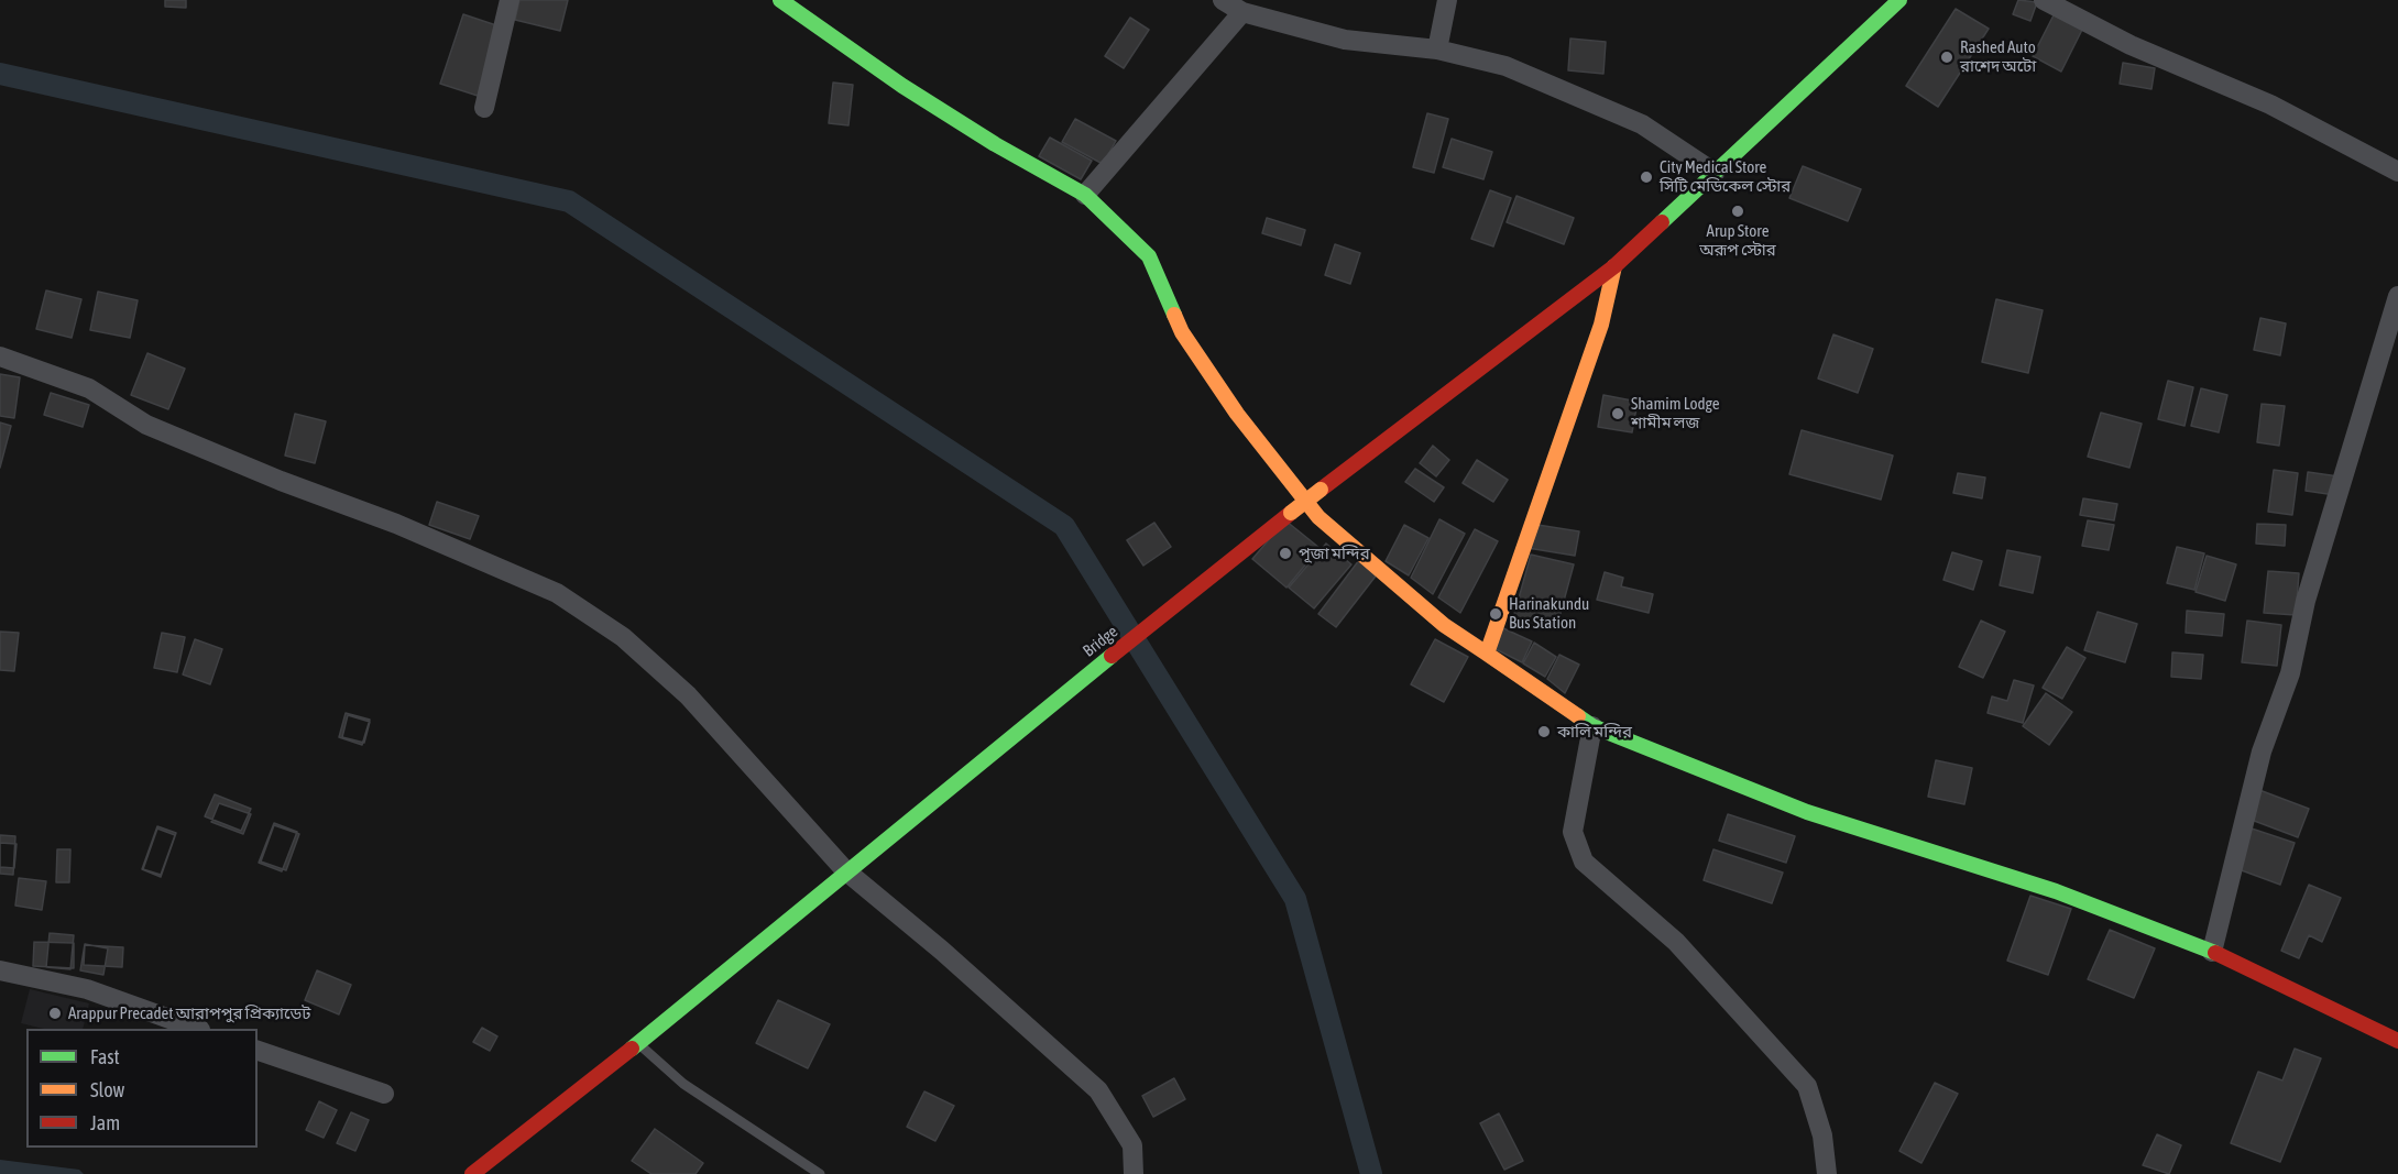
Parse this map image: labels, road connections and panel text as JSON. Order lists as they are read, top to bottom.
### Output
{
  "streets": {
    "main road": ["Bridge"]
  },
  "places": [
    "Rashed Auto রাশেদ অটো",
    "City Medical Store সিটি মেডিকেল স্টোর",
    "Arup Store অরূপ স্টোর",
    "Shamim Lodge শামীম লজ",
    "পূজা মন্দির",
    "Harinakundu Bus Station",
    "কালি মন্দির",
    "Arappur Precadet আরাপপুর প্রিক্যাডেট"
  ],
  "legend": ["Fast", "Slow", "Jam"]
}
